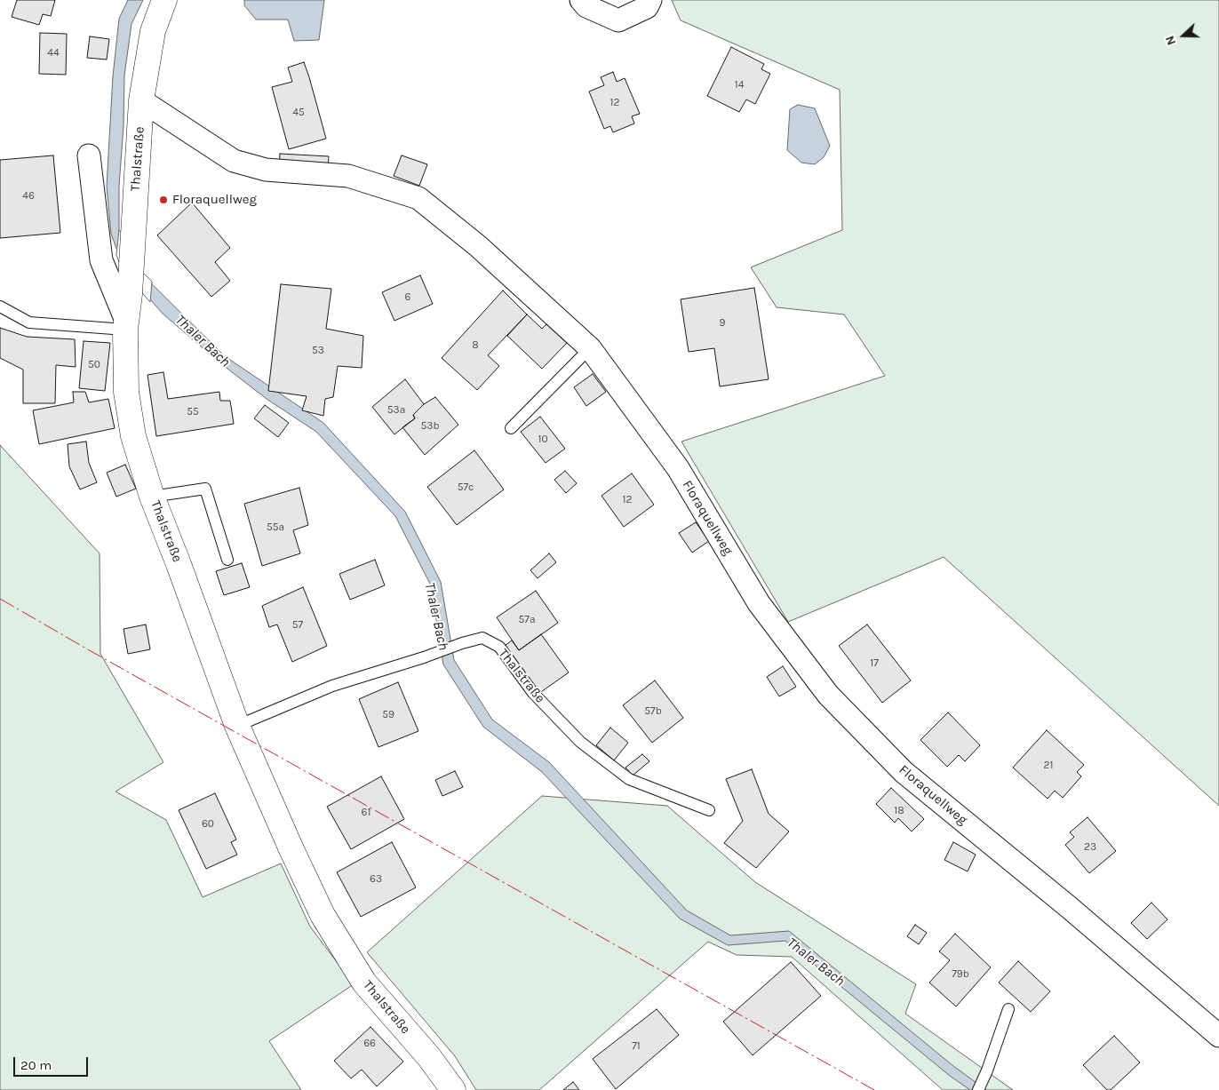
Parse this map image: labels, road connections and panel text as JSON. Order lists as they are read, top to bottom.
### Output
{
  "streets": {
    "main road": ["Thalstraße"],
    "street": ["Floraquellweg"]
  },
  "crossings": [
    ["Thalstraße", "Floraquellweg"]
  ],
  "water": ["Thaler Bach"],
  "places": ["Floraquellweg"],
  "house_numbers": [
    "44",
    "14",
    "12",
    "45",
    "46",
    "6",
    "9",
    "8",
    "53",
    "50",
    "53a",
    "55",
    "53b",
    "10",
    "57c",
    "12",
    "55a",
    "57a",
    "57",
    "17",
    "57b",
    "59",
    "21",
    "18",
    "61",
    "60",
    "23",
    "63",
    "79b",
    "66",
    "71"
  ],
  "scale_bar": "20 m",
  "north": "left"
}
